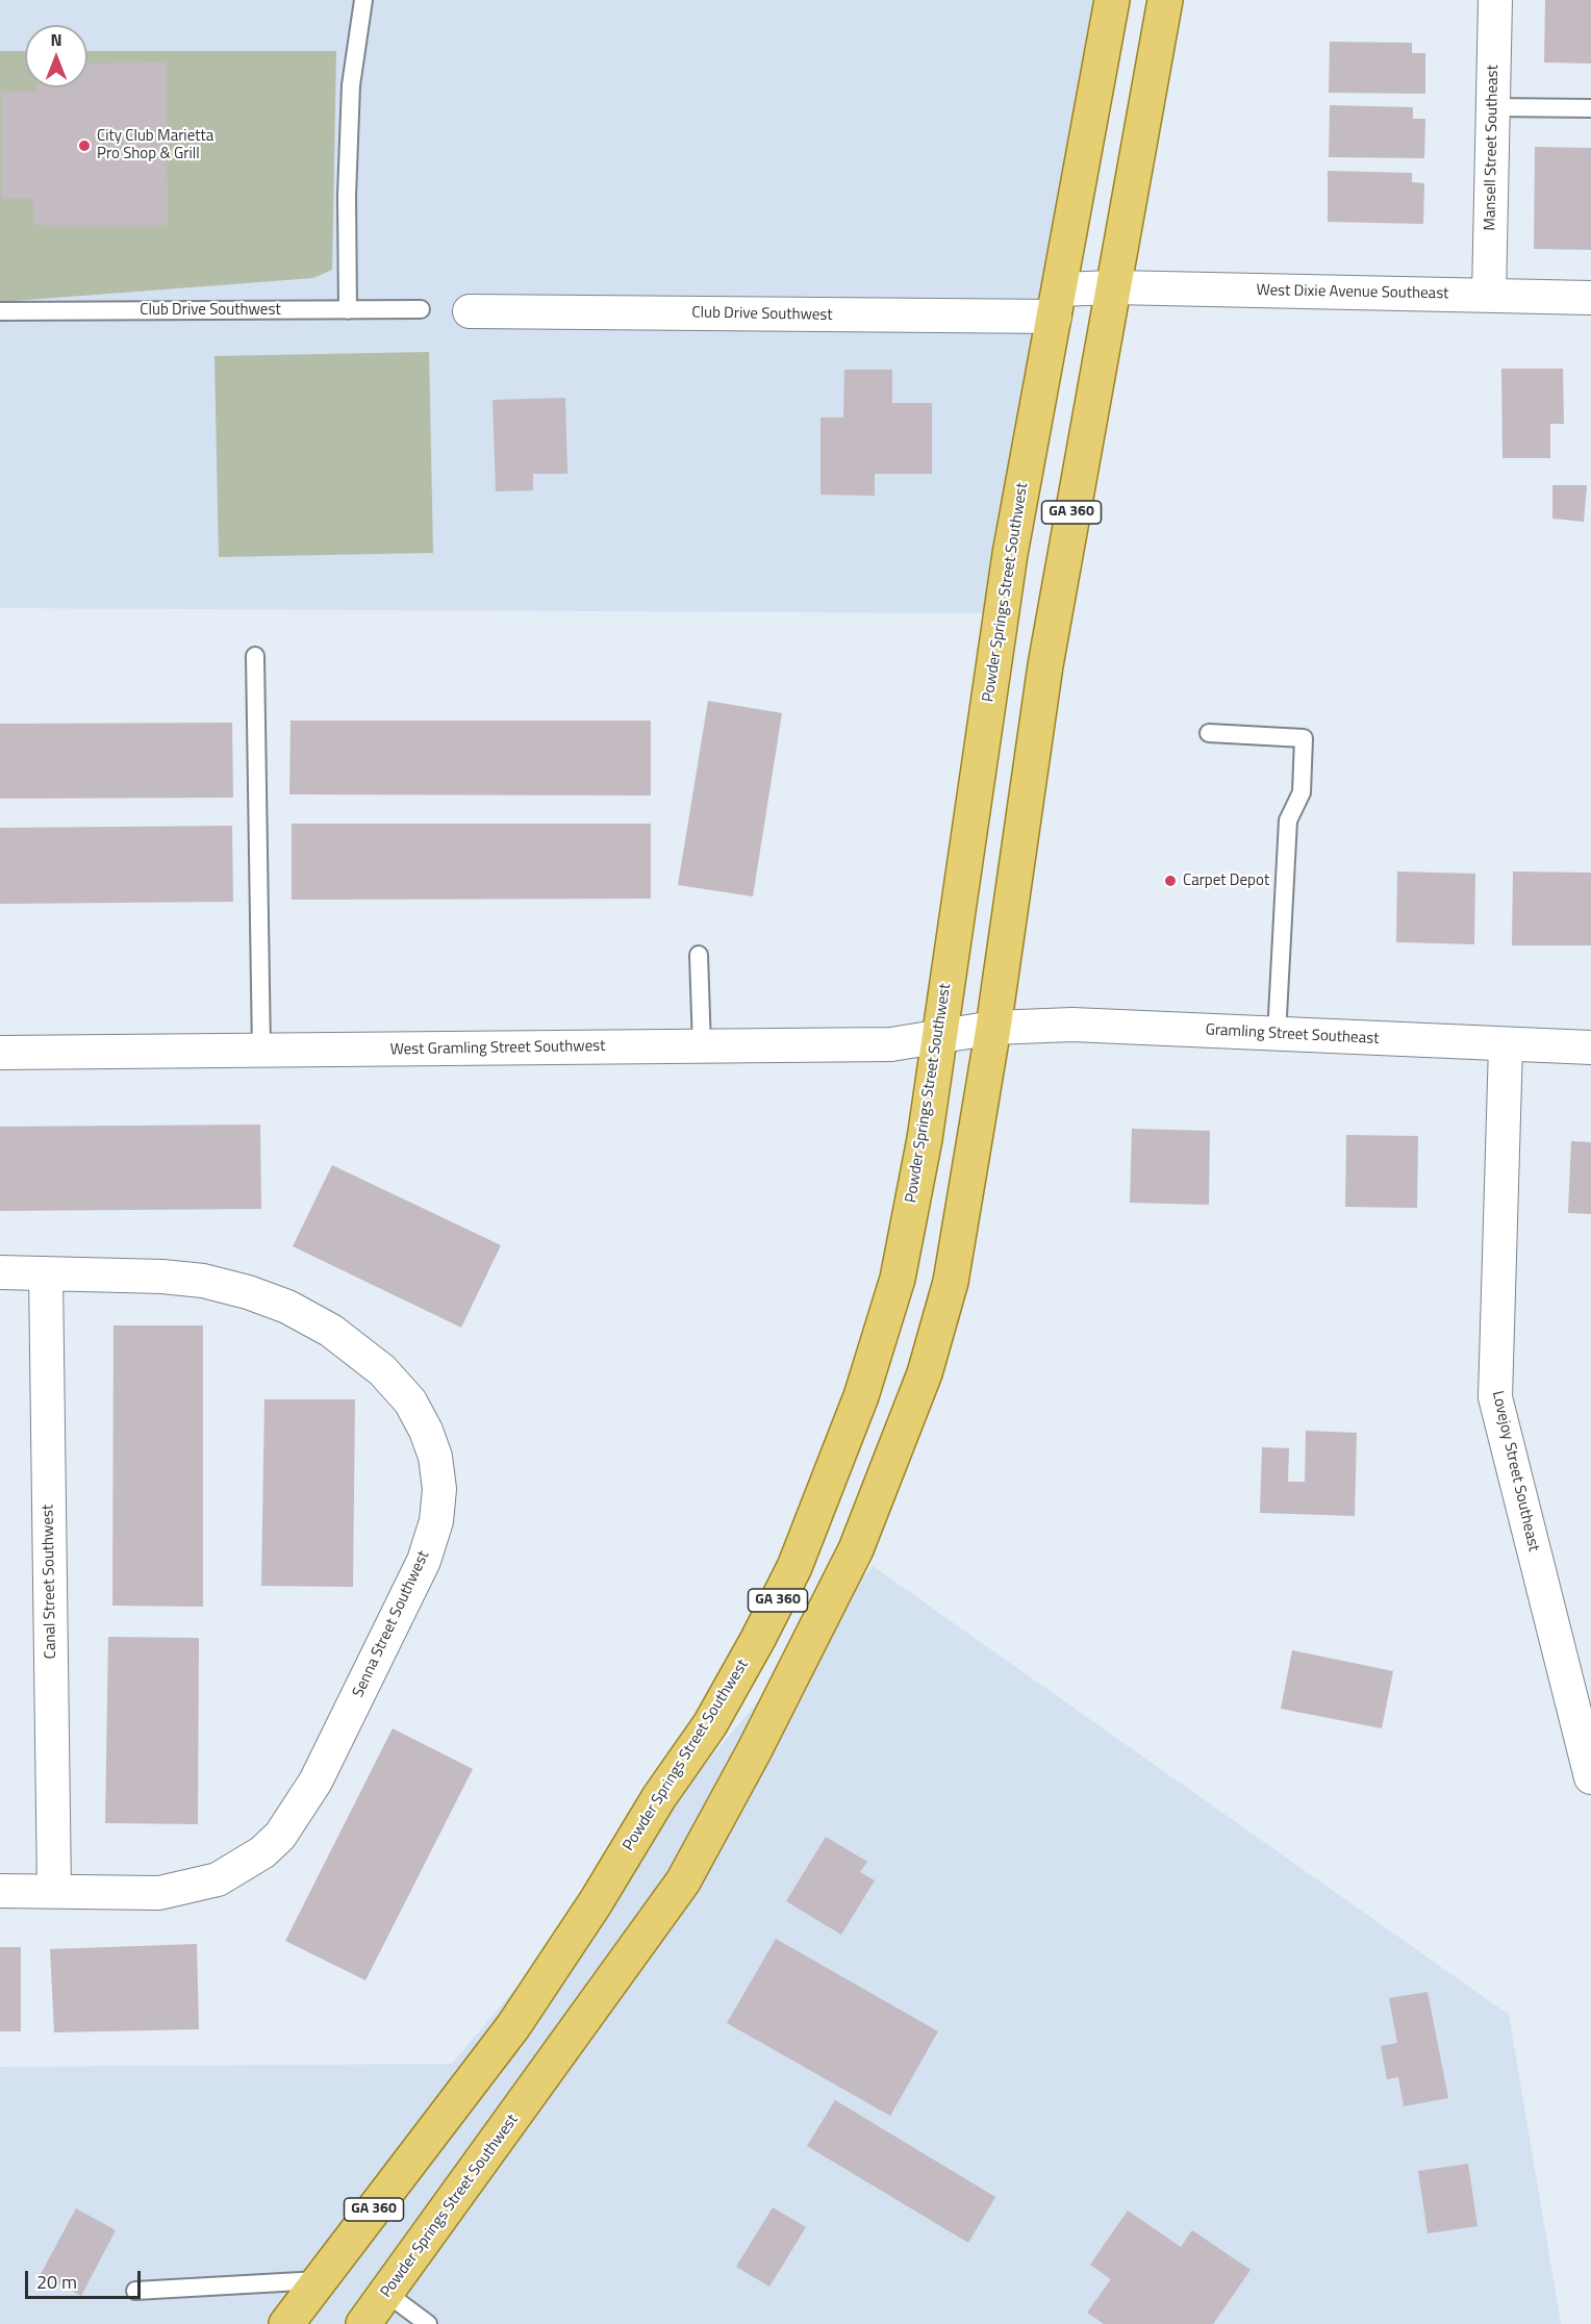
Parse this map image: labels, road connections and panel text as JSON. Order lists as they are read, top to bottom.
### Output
{
  "streets": {
    "main road": ["GA 360", "Powder Springs Street Southwest"],
    "street": [
      "Mansell Street Southeast",
      "West Dixie Avenue Southeast",
      "Club Drive Southwest",
      "Gramling Street Southeast",
      "West Gramling Street Southwest",
      "Lovejoy Street Southeast",
      "Canal Street Southwest",
      "Senna Street Southwest"
    ]
  },
  "crossings": [
    ["Mansell Street Southeast", "West Dixie Avenue Southeast"],
    ["West Dixie Avenue Southeast", "Club Drive Southwest"],
    ["West Dixie Avenue Southeast", "Powder Springs Street Southwest"],
    ["Club Drive Southwest", "Powder Springs Street Southwest"],
    ["Powder Springs Street Southwest", "Gramling Street Southeast"],
    ["Powder Springs Street Southwest", "West Gramling Street Southwest"],
    ["Gramling Street Southeast", "West Gramling Street Southwest"],
    ["Gramling Street Southeast", "Lovejoy Street Southeast"],
    ["Canal Street Southwest", "Senna Street Southwest"]
  ],
  "places": ["City Club Marietta Pro Shop & Grill", "Carpet Depot"],
  "scale_bar": "20 m",
  "north": "top"
}
